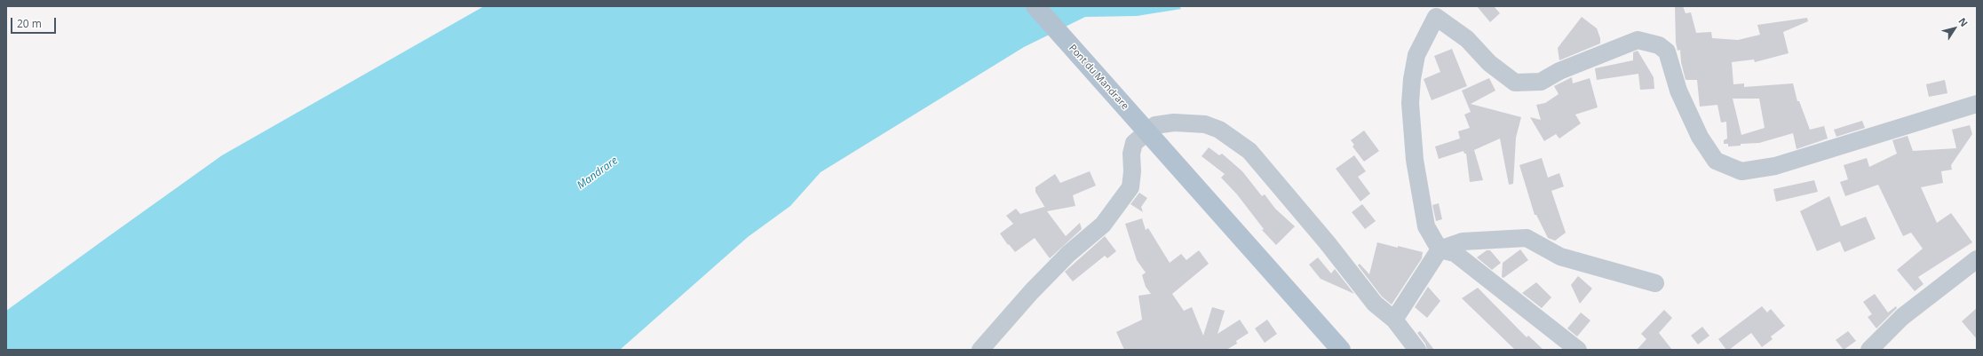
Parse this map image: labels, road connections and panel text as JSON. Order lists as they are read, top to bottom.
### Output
{
  "streets": {
    "main road": ["Pont du Mandrare"]
  },
  "water": ["Mandrare"],
  "scale_bar": "20 m",
  "north": "top right"
}
